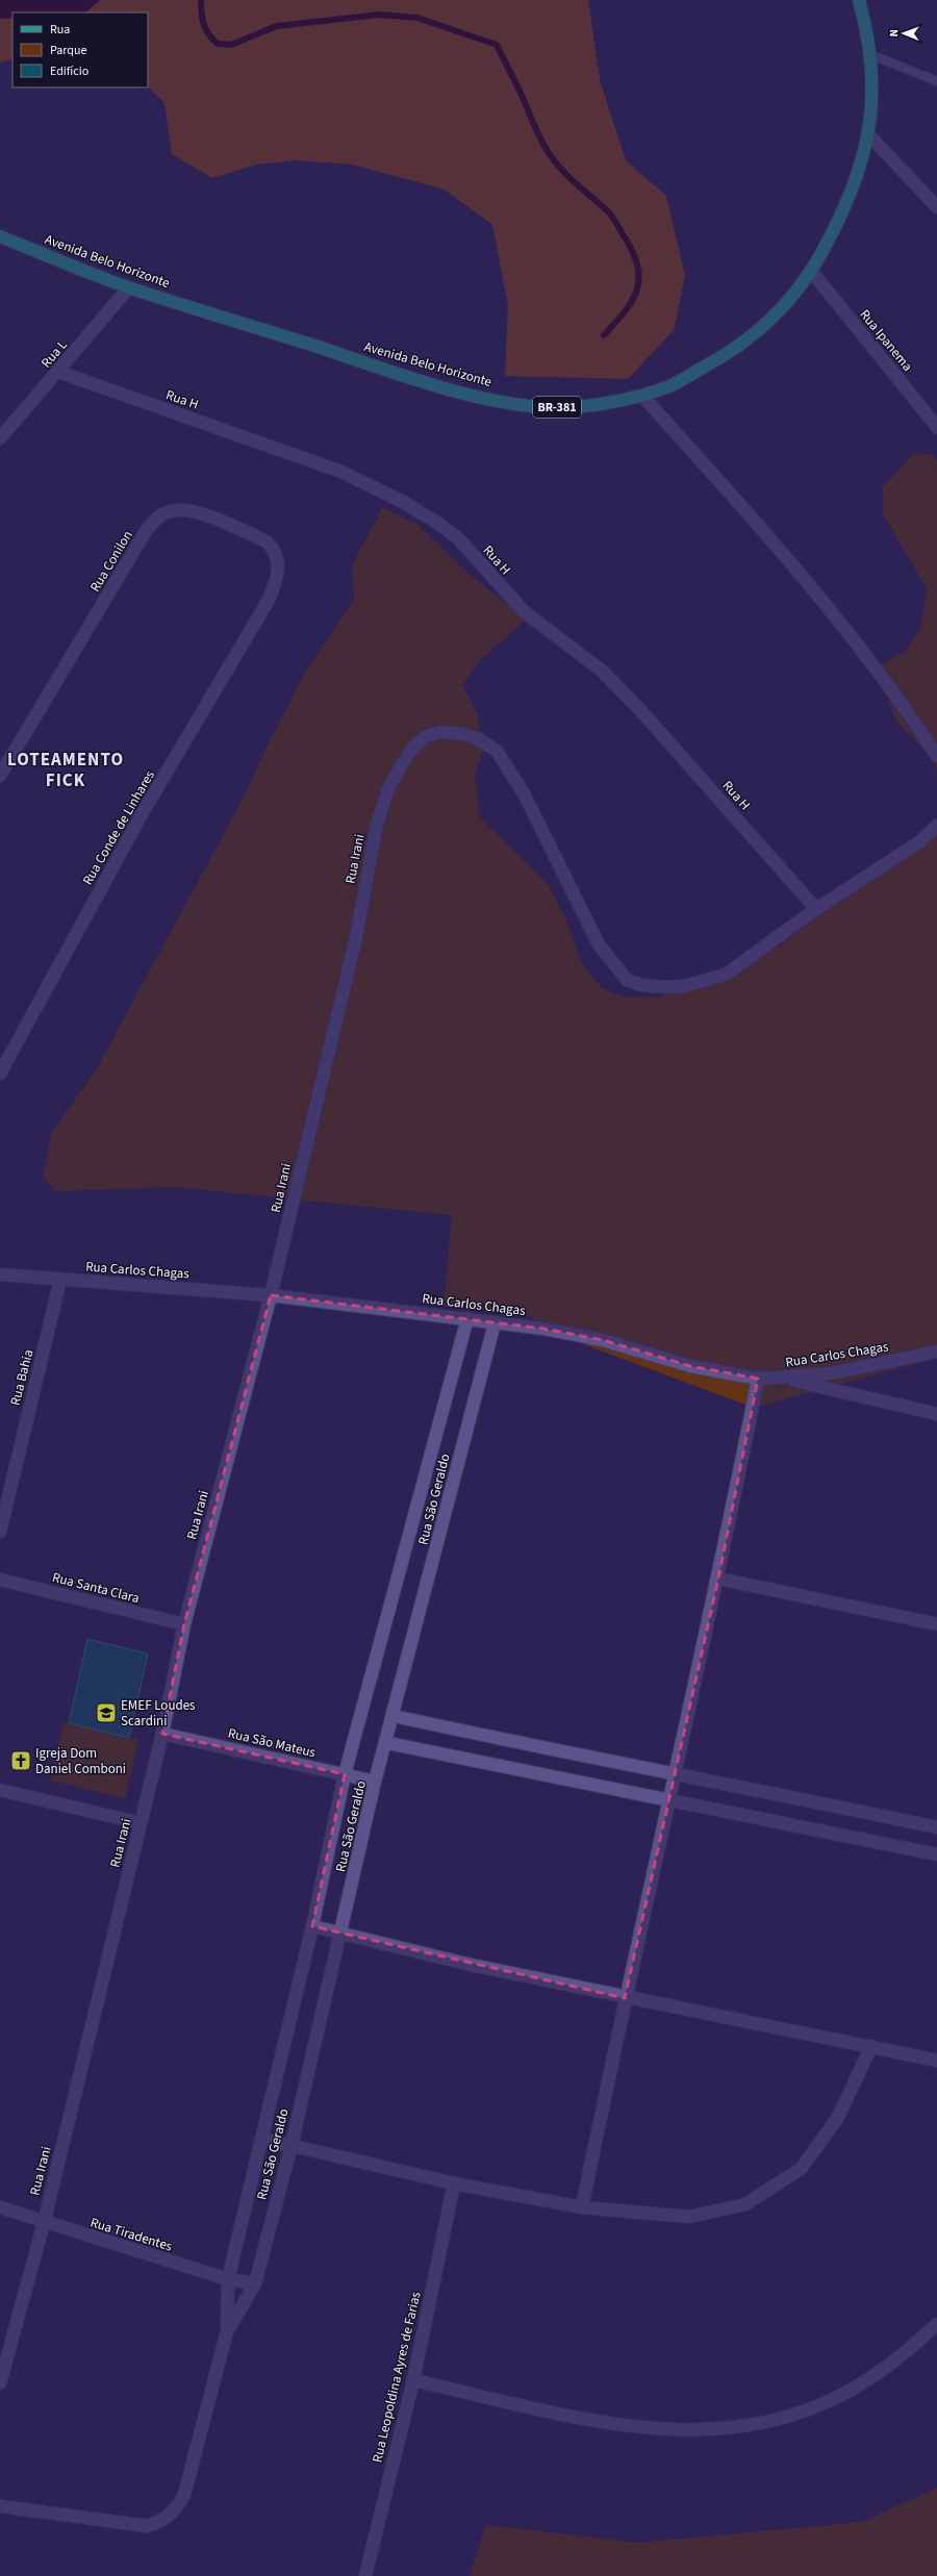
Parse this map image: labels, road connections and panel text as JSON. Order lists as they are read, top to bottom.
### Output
{
  "streets": {
    "main road": ["Avenida Belo Horizonte", "BR-381"],
    "street": [
      "Rua Ipanema",
      "Rua L",
      "Rua H",
      "Rua Conilon",
      "Rua Conde de Linhares",
      "Rua Irani",
      "Rua Carlos Chagas",
      "Rua Bahia",
      "Rua São Geraldo",
      "Rua Santa Clara",
      "Rua São Mateus",
      "Rua Tiradentes",
      "Rua Leopoldina Ayres de Farias"
    ]
  },
  "crossings": [
    ["Avenida Belo Horizonte", "Rua Ipanema"],
    ["Avenida Belo Horizonte", "Rua L"],
    ["Rua L", "Rua H"],
    ["Rua H", "Rua Irani"],
    ["Rua Conilon", "Rua Conde de Linhares"],
    ["Rua Irani", "Rua Carlos Chagas"],
    ["Rua Irani", "Rua Santa Clara"],
    ["Rua Irani", "Rua São Mateus"],
    ["Rua Irani", "Rua Tiradentes"],
    ["Rua Carlos Chagas", "Rua Bahia"],
    ["Rua Carlos Chagas", "Rua São Geraldo"],
    ["Rua São Geraldo", "Rua São Mateus"],
    ["Rua São Geraldo", "Rua Tiradentes"]
  ],
  "districts": ["LOTEAMENTO FICK"],
  "places": {
    "school or university": ["EMEF Loudes Scardini"],
    "church": ["Igreja Dom Daniel Comboni"]
  },
  "legend": ["Rua", "Parque", "Edifício"],
  "north": "left"
}
